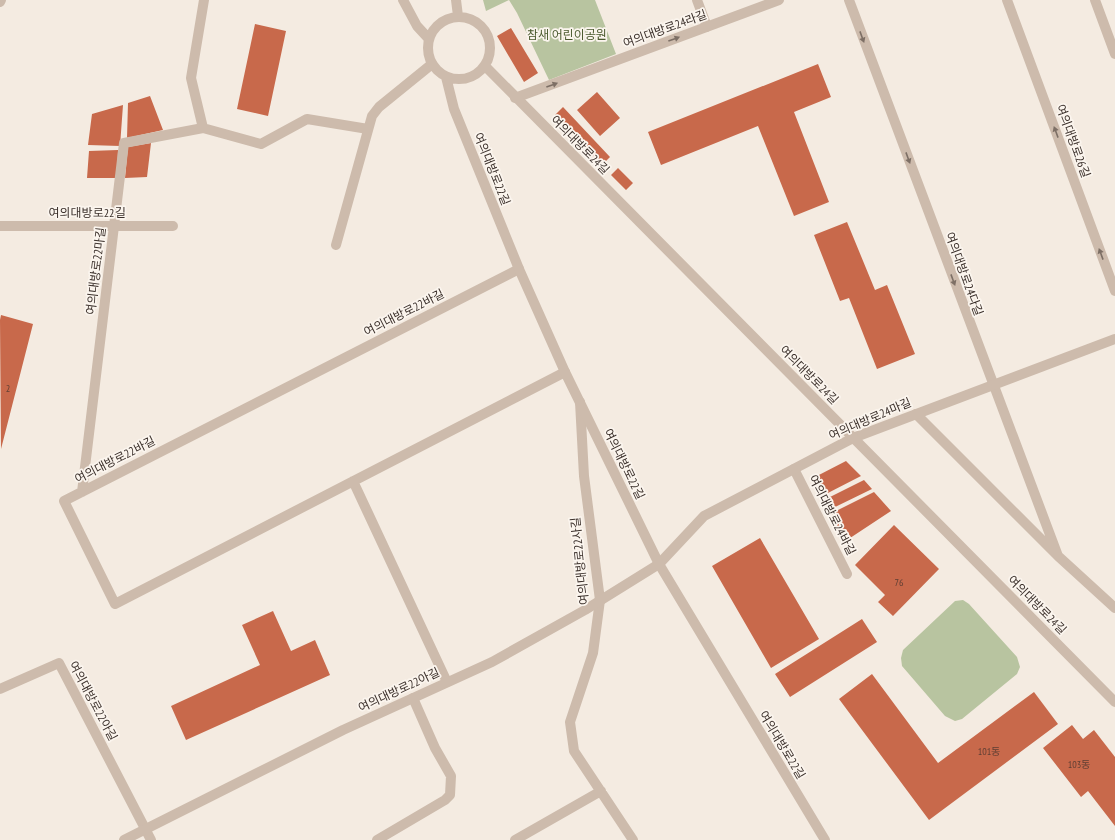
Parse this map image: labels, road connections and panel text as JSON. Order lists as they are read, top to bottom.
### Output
{
  "streets": {
    "street": [
      "여의대방로24라길",
      "여의대방로26길",
      "여의대방로24길",
      "여의대방로22길",
      "여의대방로22마길",
      "여의대방로24다길",
      "여의대방로22바길",
      "여의대방로24마길",
      "여의대방로24바길",
      "여의대방로22사길",
      "여의대방로22아길"
    ]
  },
  "crossings": [
    ["여의대방로24라길", "여의대방로24길"],
    ["여의대방로24길", "여의대방로22길"],
    ["여의대방로24길", "여의대방로24마길"],
    ["여의대방로22길", "여의대방로22마길"],
    ["여의대방로22길", "여의대방로22바길"],
    ["여의대방로22길", "여의대방로24마길"],
    ["여의대방로22길", "여의대방로22사길"],
    ["여의대방로22길", "여의대방로22아길"],
    ["여의대방로22마길", "여의대방로22바길"],
    ["여의대방로24다길", "여의대방로24마길"],
    ["여의대방로24마길", "여의대방로24바길"],
    ["여의대방로24마길", "여의대방로22아길"],
    ["여의대방로22사길", "여의대방로22아길"]
  ],
  "one_way": ["여의대방로24라길", "여의대방로26길", "여의대방로24다길"],
  "parks": ["참새 어린이공원"],
  "house_numbers": [
    "2",
    "76",
    "101동",
    "103동"
  ]
}
